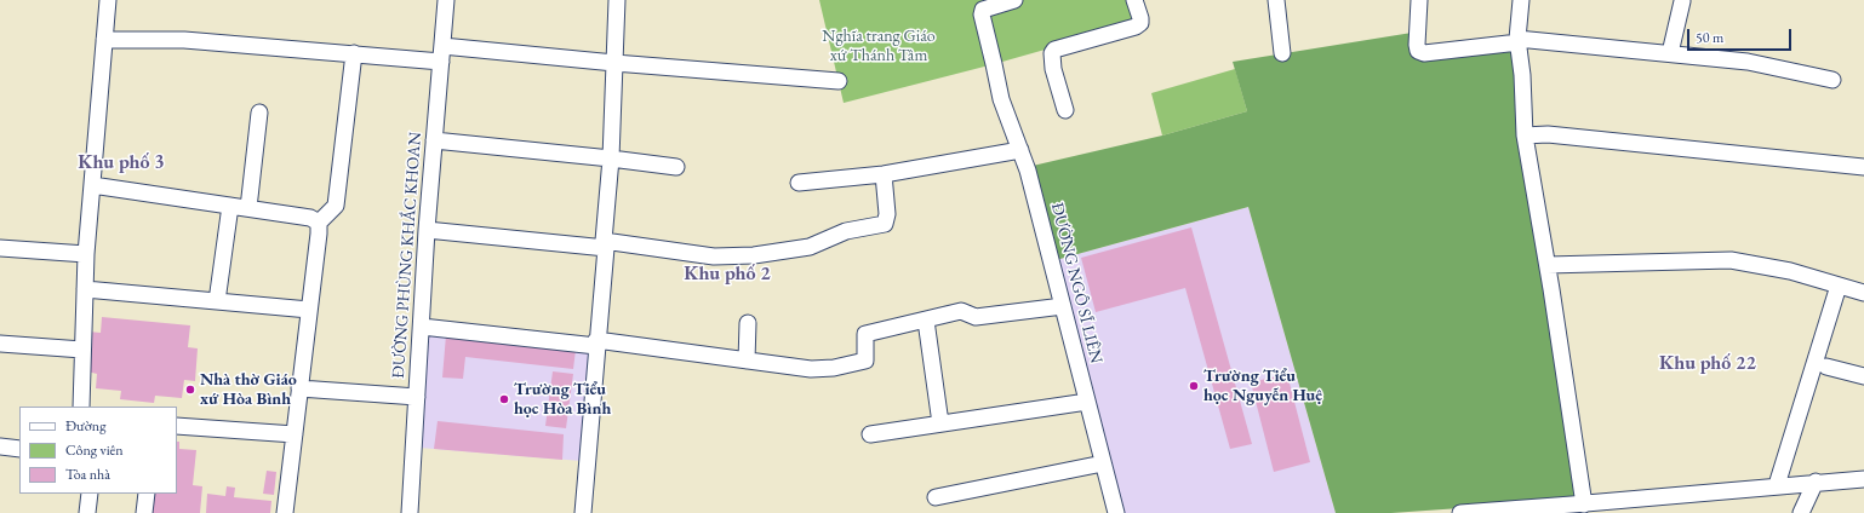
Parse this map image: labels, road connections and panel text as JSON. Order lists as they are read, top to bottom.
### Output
{
  "streets": {
    "street": ["ĐƯỜNG PHÙNG KHẮC KHOAN", "ĐƯỜNG NGÔ SĨ LIÊN"]
  },
  "districts": ["Khu phố 3", "Khu phố 2", "Khu phố 22"],
  "parks": ["Nghĩa trang Giáo xứ Thánh Tâm"],
  "places": ["Trường Tiểu học Nguyễn Huệ", "Nhà thờ Giáo xứ Hòa Bình", "Trường Tiểu học Hòa Bình"],
  "legend": ["Đường", "Công viên", "Tòa nhà"],
  "scale_bar": "50 m"
}
